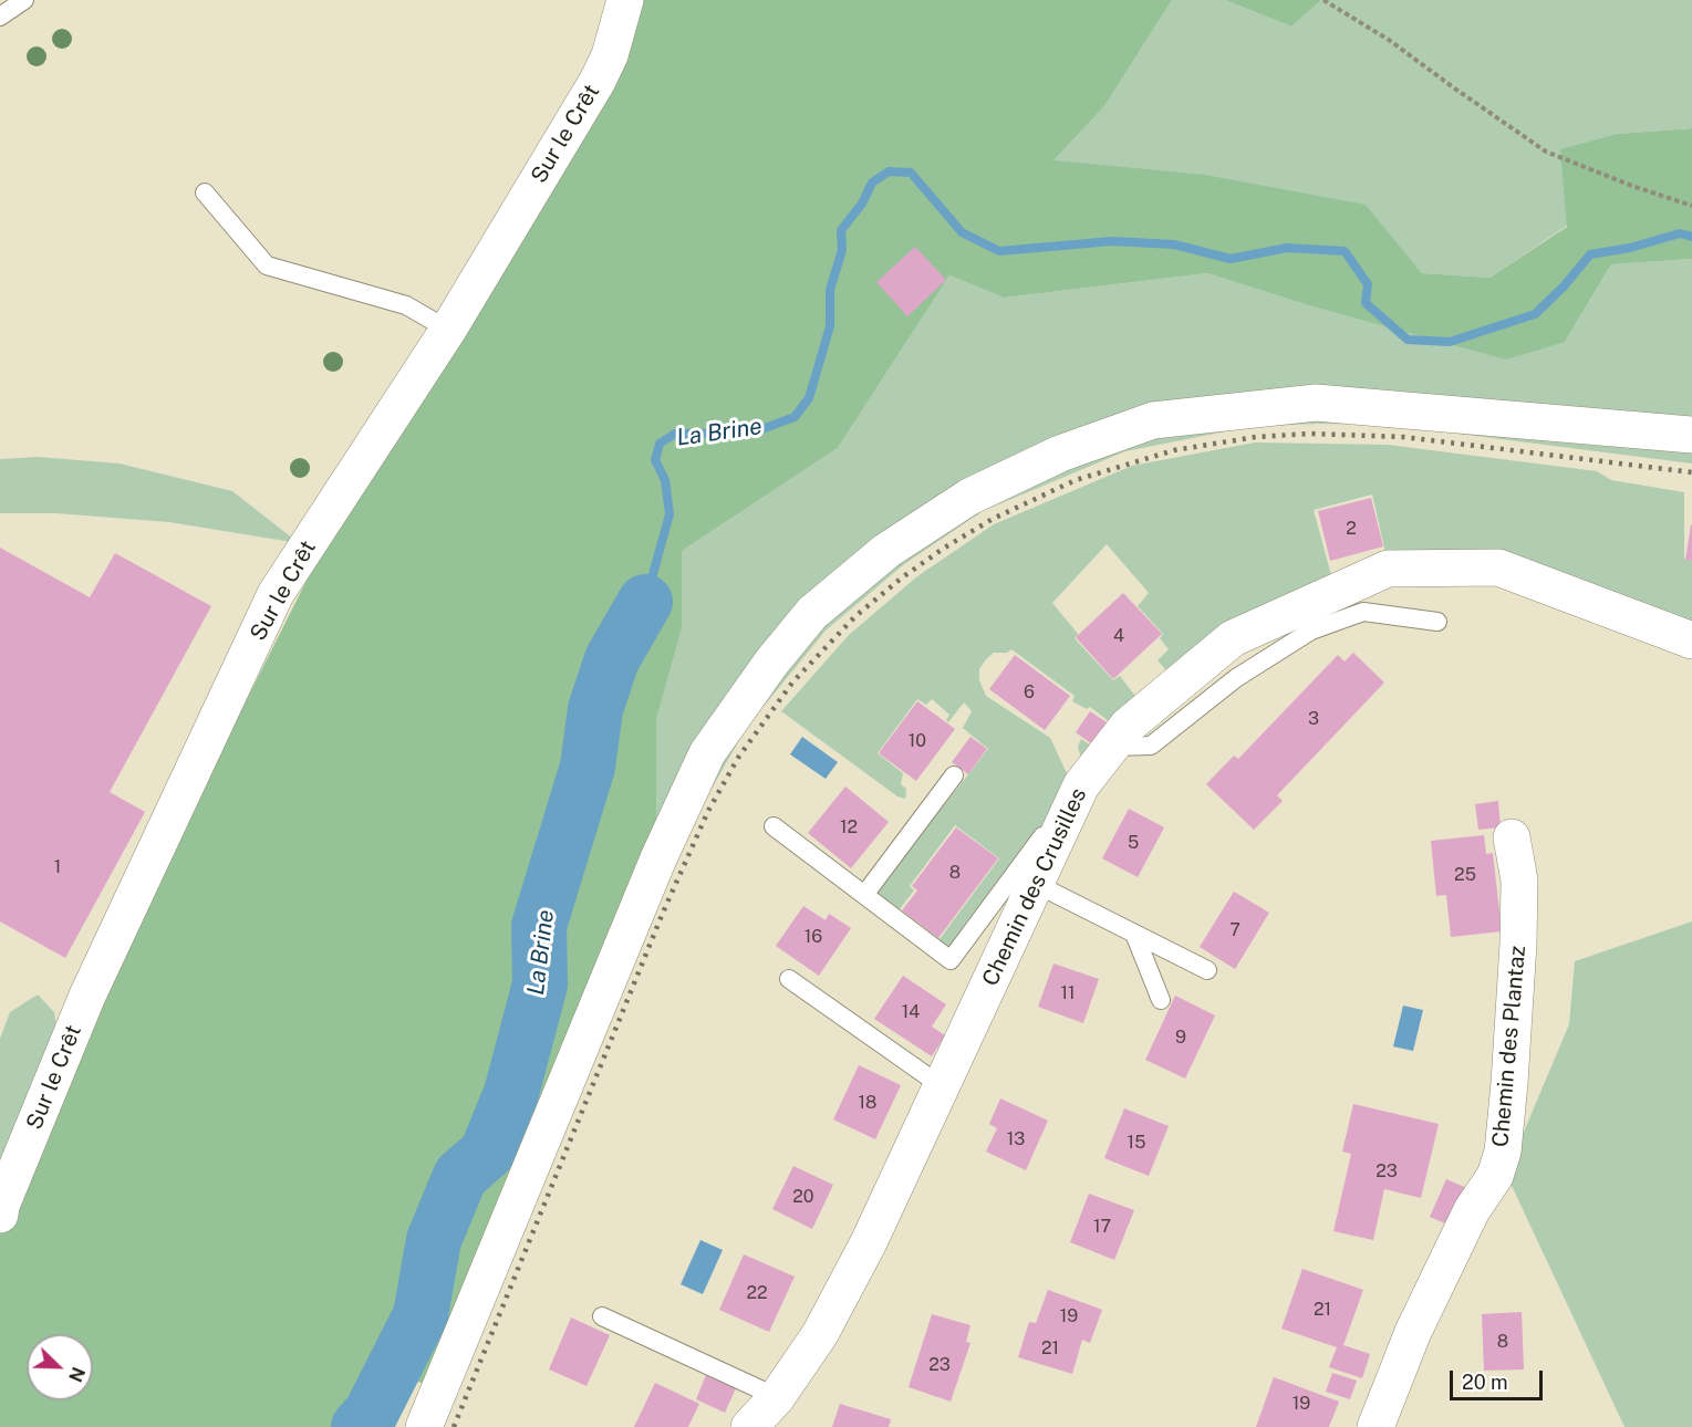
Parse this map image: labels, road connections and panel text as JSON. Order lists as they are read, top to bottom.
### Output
{
  "streets": {
    "street": ["Sur le Crêt", "Chemin des Crusilles", "Chemin des Plantaz"]
  },
  "water": ["La Brine"],
  "house_numbers": [
    "2",
    "4",
    "6",
    "3",
    "10",
    "12",
    "5",
    "1",
    "8",
    "25",
    "7",
    "16",
    "11",
    "14",
    "9",
    "18",
    "13",
    "15",
    "23",
    "20",
    "17",
    "22",
    "21",
    "19",
    "8",
    "21",
    "23",
    "19"
  ],
  "scale_bar": "20 m",
  "north": "bottom right"
}
